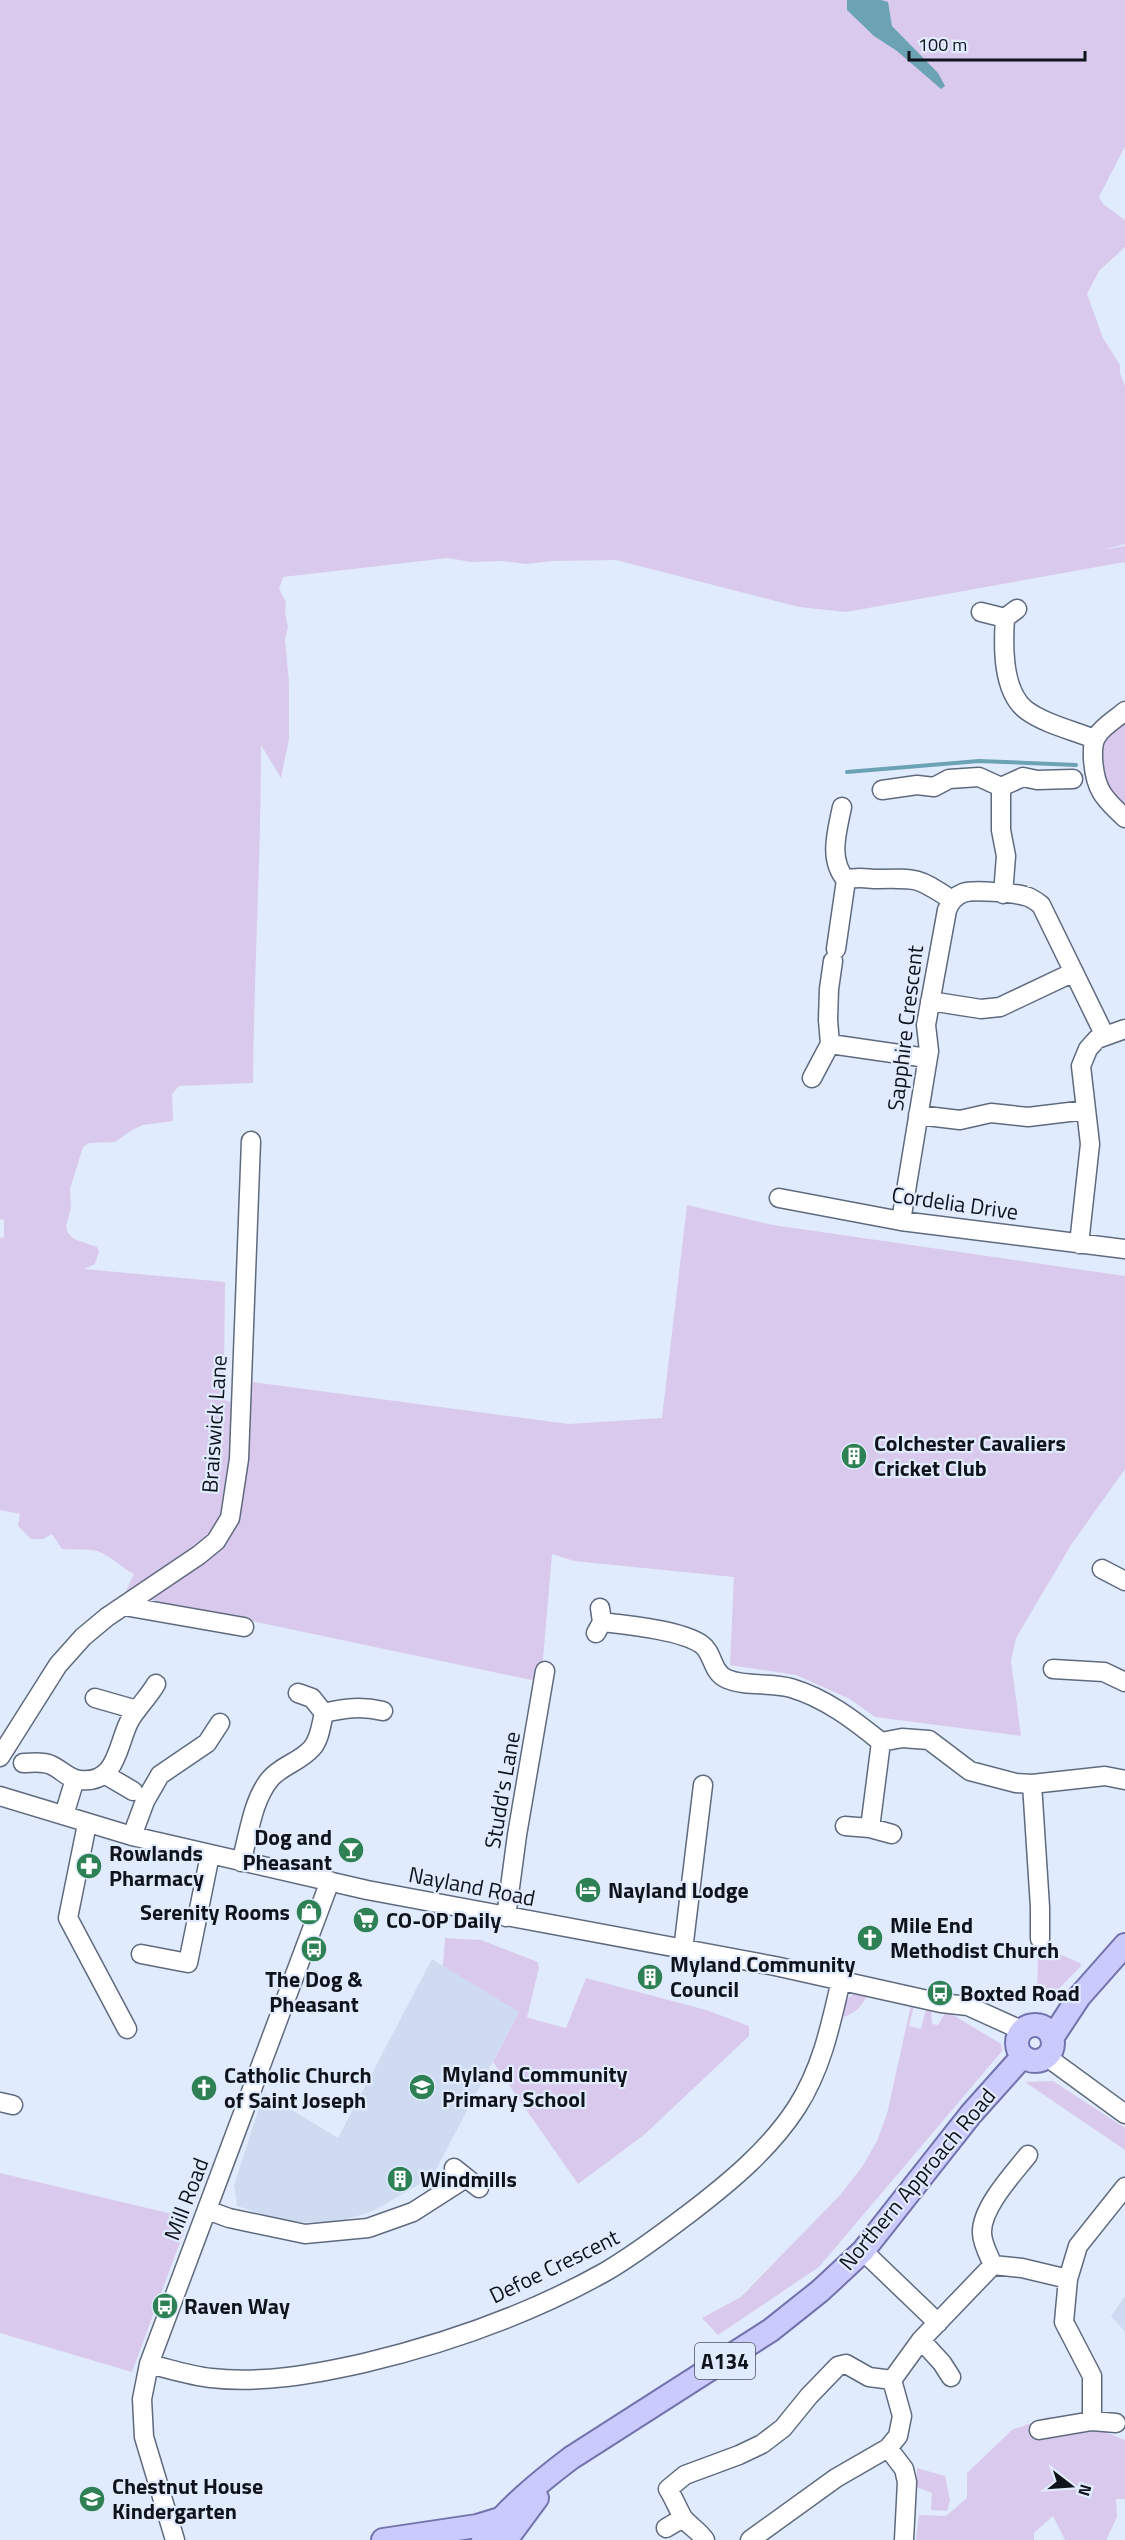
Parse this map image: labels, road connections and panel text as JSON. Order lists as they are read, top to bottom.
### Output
{
  "streets": {
    "main road": ["Northern Approach Road", "A134"],
    "street": [
      "Sapphire Crescent",
      "Cordelia Drive",
      "Braiswick Lane",
      "Studd's Lane",
      "Nayland Road",
      "Mill Road",
      "Defoe Crescent"
    ]
  },
  "crossings": [
    ["Sapphire Crescent", "Cordelia Drive"],
    ["Studd's Lane", "Nayland Road"],
    ["Nayland Road", "Northern Approach Road"],
    ["Nayland Road", "Mill Road"],
    ["Nayland Road", "Defoe Crescent"],
    ["Nayland Road", "A134"],
    ["Northern Approach Road", "A134"],
    ["Mill Road", "Defoe Crescent"]
  ],
  "places": {
    "building": ["Colchester Cavaliers Cricket Club", "Myland Community Council", "Windmills"],
    "bar": ["Dog and Pheasant"],
    "pharmacy": ["Rowlands Pharmacy"],
    "hotel": ["Nayland Lodge"],
    "shop": ["Serenity Rooms"],
    "supermarket": ["CO-OP Daily"],
    "church": ["Mile End Methodist Church", "Catholic Church of Saint Joseph"],
    "bus stop": ["The Dog & Pheasant", "Boxted Road", "Raven Way"],
    "school or university": ["Myland Community Primary School", "Chestnut House Kindergarten"]
  },
  "scale_bar": "100 m",
  "north": "right"
}
